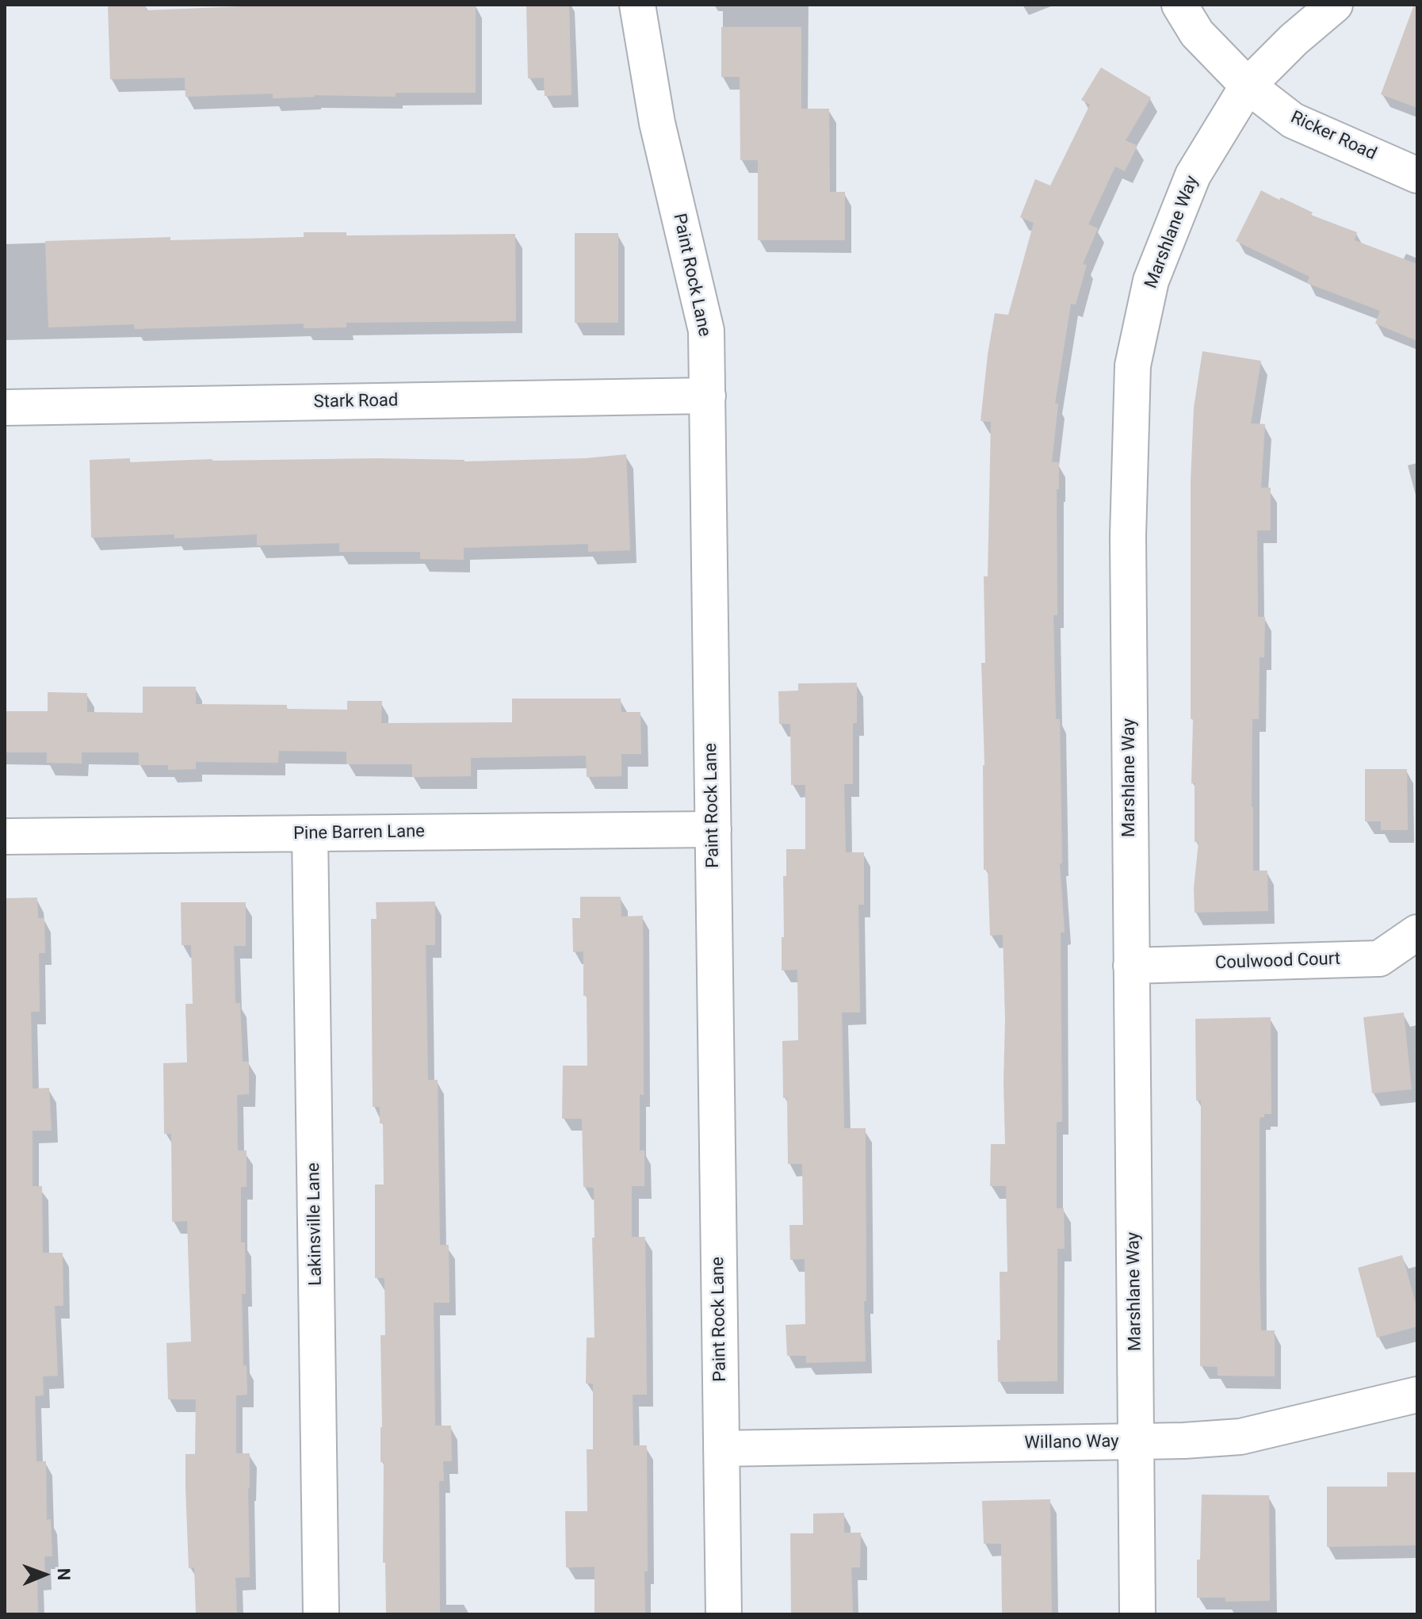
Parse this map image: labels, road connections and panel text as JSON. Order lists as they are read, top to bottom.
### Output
{
  "streets": {
    "street": [
      "Ricker Road",
      "Marshlane Way",
      "Paint Rock Lane",
      "Stark Road",
      "Pine Barren Lane",
      "Coulwood Court",
      "Lakinsville Lane",
      "Willano Way"
    ]
  },
  "crossings": [
    ["Ricker Road", "Marshlane Way"],
    ["Marshlane Way", "Coulwood Court"],
    ["Marshlane Way", "Willano Way"],
    ["Paint Rock Lane", "Stark Road"],
    ["Paint Rock Lane", "Pine Barren Lane"],
    ["Paint Rock Lane", "Willano Way"],
    ["Pine Barren Lane", "Lakinsville Lane"]
  ],
  "north": "right"
}
